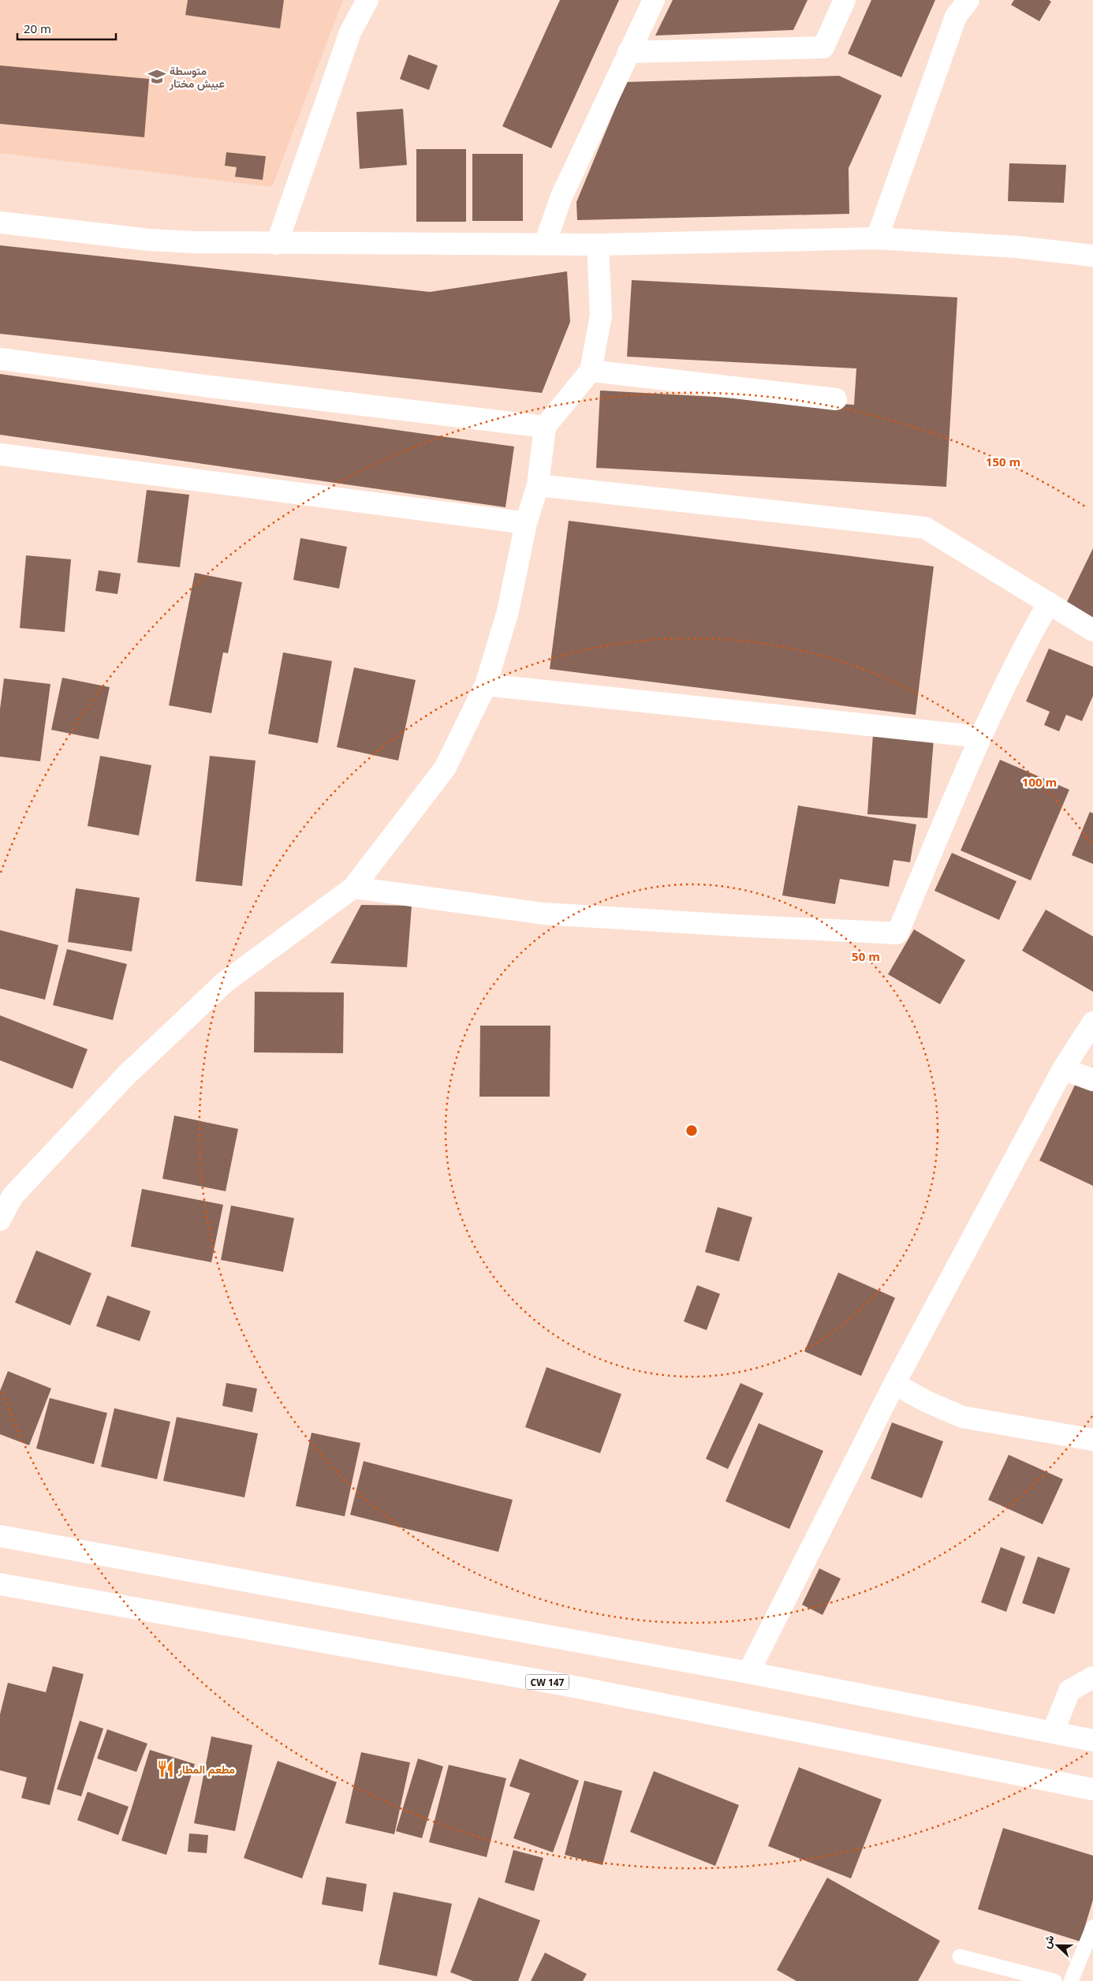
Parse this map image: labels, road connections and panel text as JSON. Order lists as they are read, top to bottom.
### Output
{
  "streets": {
    "main road": ["CW 147"]
  },
  "places": {
    "school or university": ["متوسطة عيبش مختار"],
    "restaurant": ["مطعم المطار"]
  },
  "scale_bar": "20 m",
  "north": "left",
  "rings": ["150 m", "100 m", "50 m"]
}
